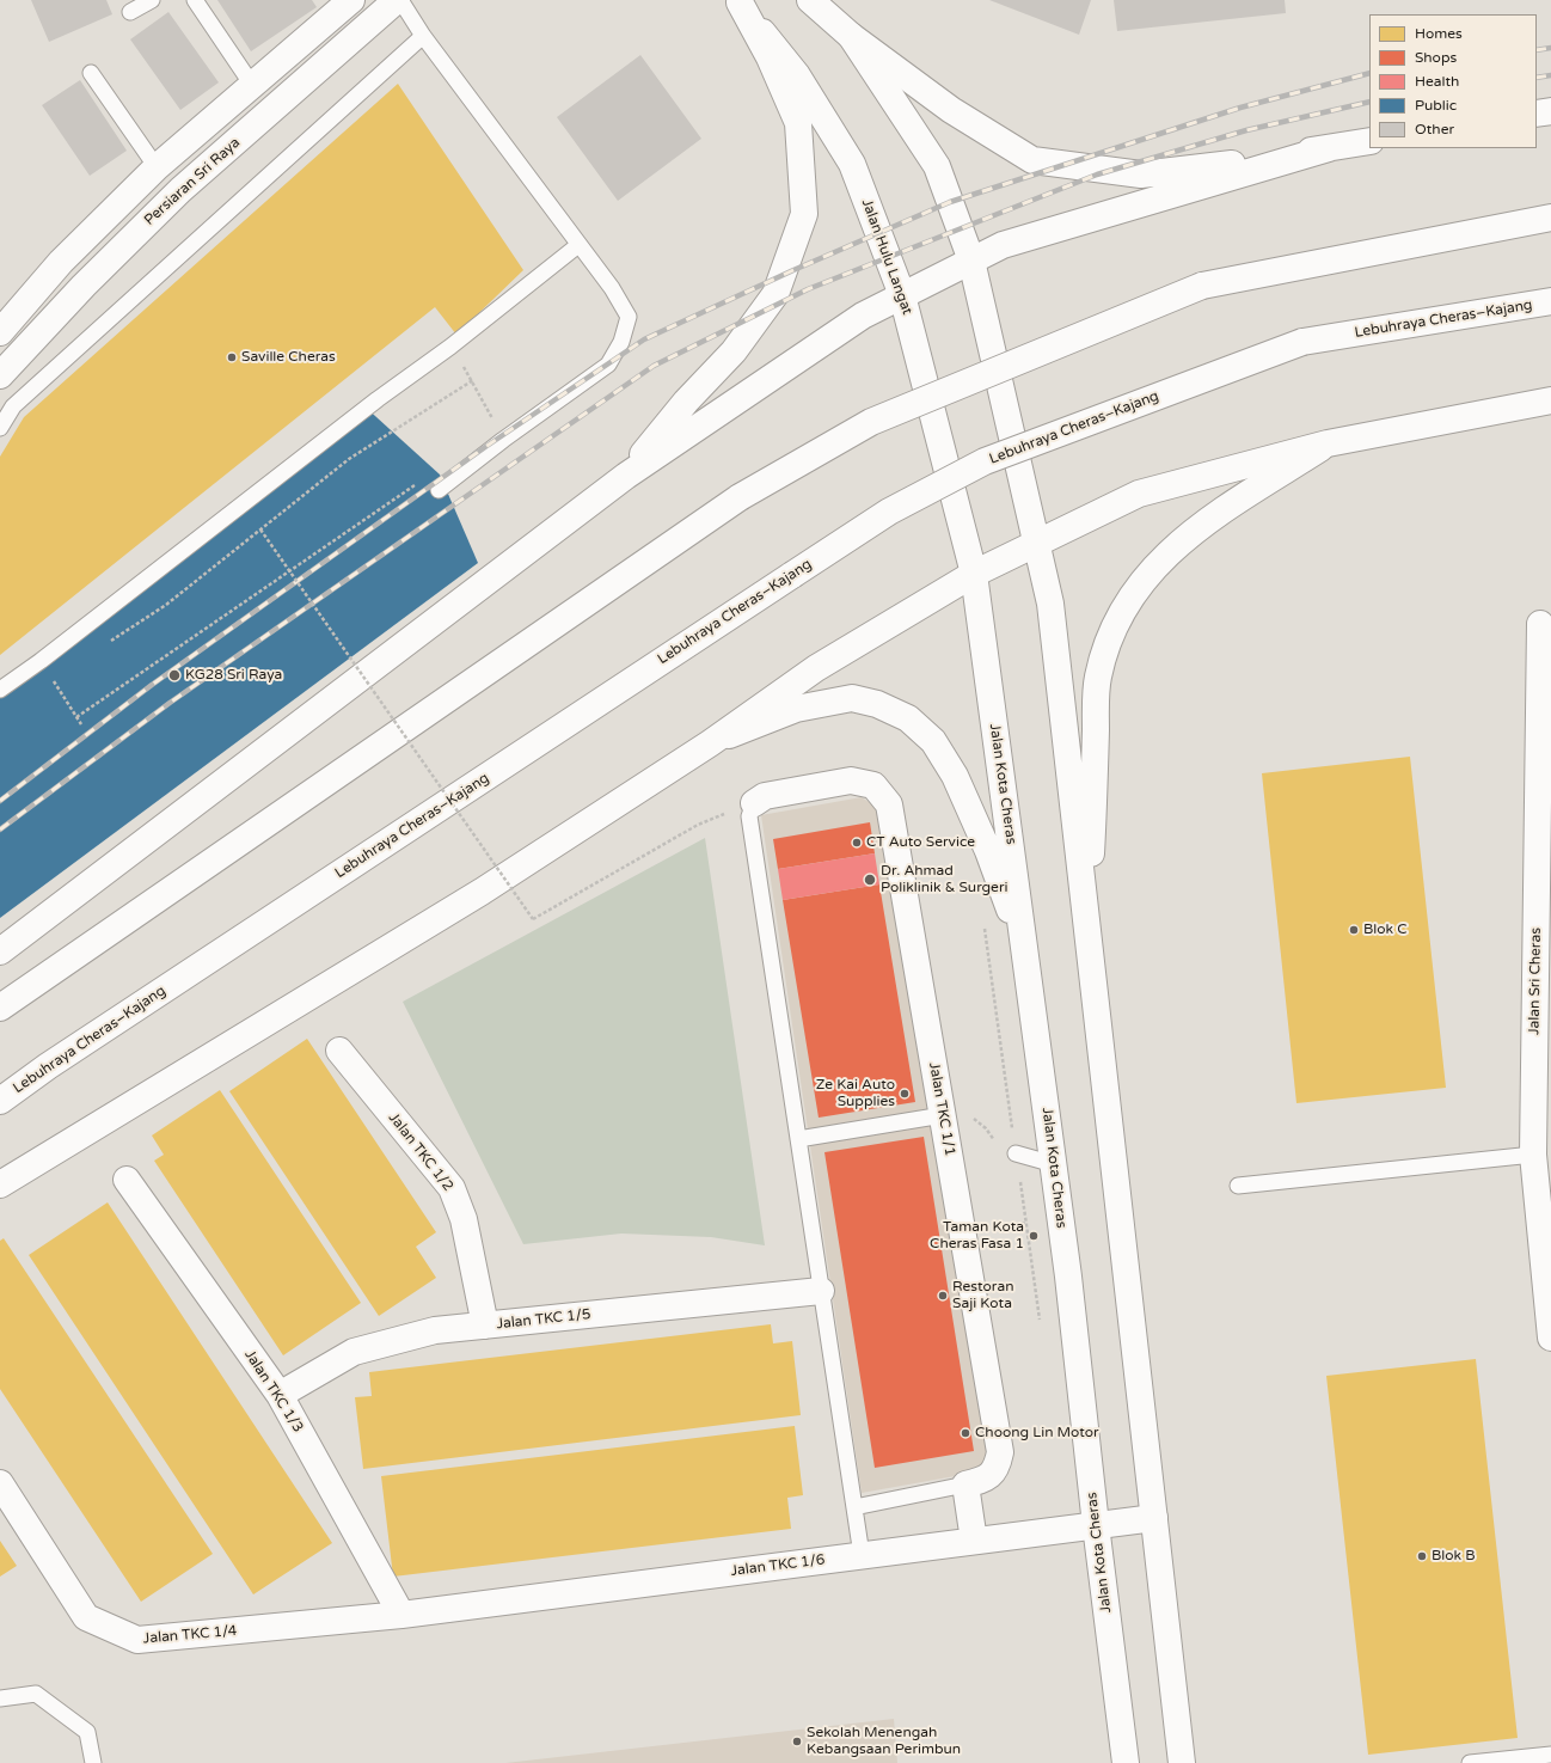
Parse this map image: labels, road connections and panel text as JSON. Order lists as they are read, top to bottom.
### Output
{
  "streets": {
    "main road": [
      "Persiaran Sri Raya",
      "Jalan Hulu Langat",
      "Lebuhraya Cheras–Kajang",
      "Jalan Kota Cheras",
      "Jalan Sri Cheras",
      "Jalan TKC 1/1",
      "Jalan TKC 1/2",
      "Jalan TKC 1/5",
      "Jalan TKC 1/3",
      "Jalan TKC 1/6",
      "Jalan TKC 1/4"
    ]
  },
  "crossings": [
    ["Jalan Hulu Langat", "Jalan Kota Cheras"],
    ["Jalan Kota Cheras", "Jalan TKC 1/6"],
    ["Jalan TKC 1/2", "Jalan TKC 1/5"],
    ["Jalan TKC 1/5", "Jalan TKC 1/3"],
    ["Jalan TKC 1/3", "Jalan TKC 1/6"],
    ["Jalan TKC 1/3", "Jalan TKC 1/4"],
    ["Jalan TKC 1/6", "Jalan TKC 1/4"]
  ],
  "places": [
    "Saville Cheras",
    "KG28 Sri Raya",
    "CT Auto Service",
    "Dr. Ahmad Poliklinik & Surgeri",
    "Blok C",
    "Ze Kai Auto Supplies",
    "Taman Kota Cheras Fasa 1",
    "Restoran Saji Kota",
    "Choong Lin Motor",
    "Blok B",
    "Sekolah Menengah Kebangsaan Perimbun"
  ],
  "legend": [
    "Homes",
    "Shops",
    "Health",
    "Public",
    "Other"
  ]
}
